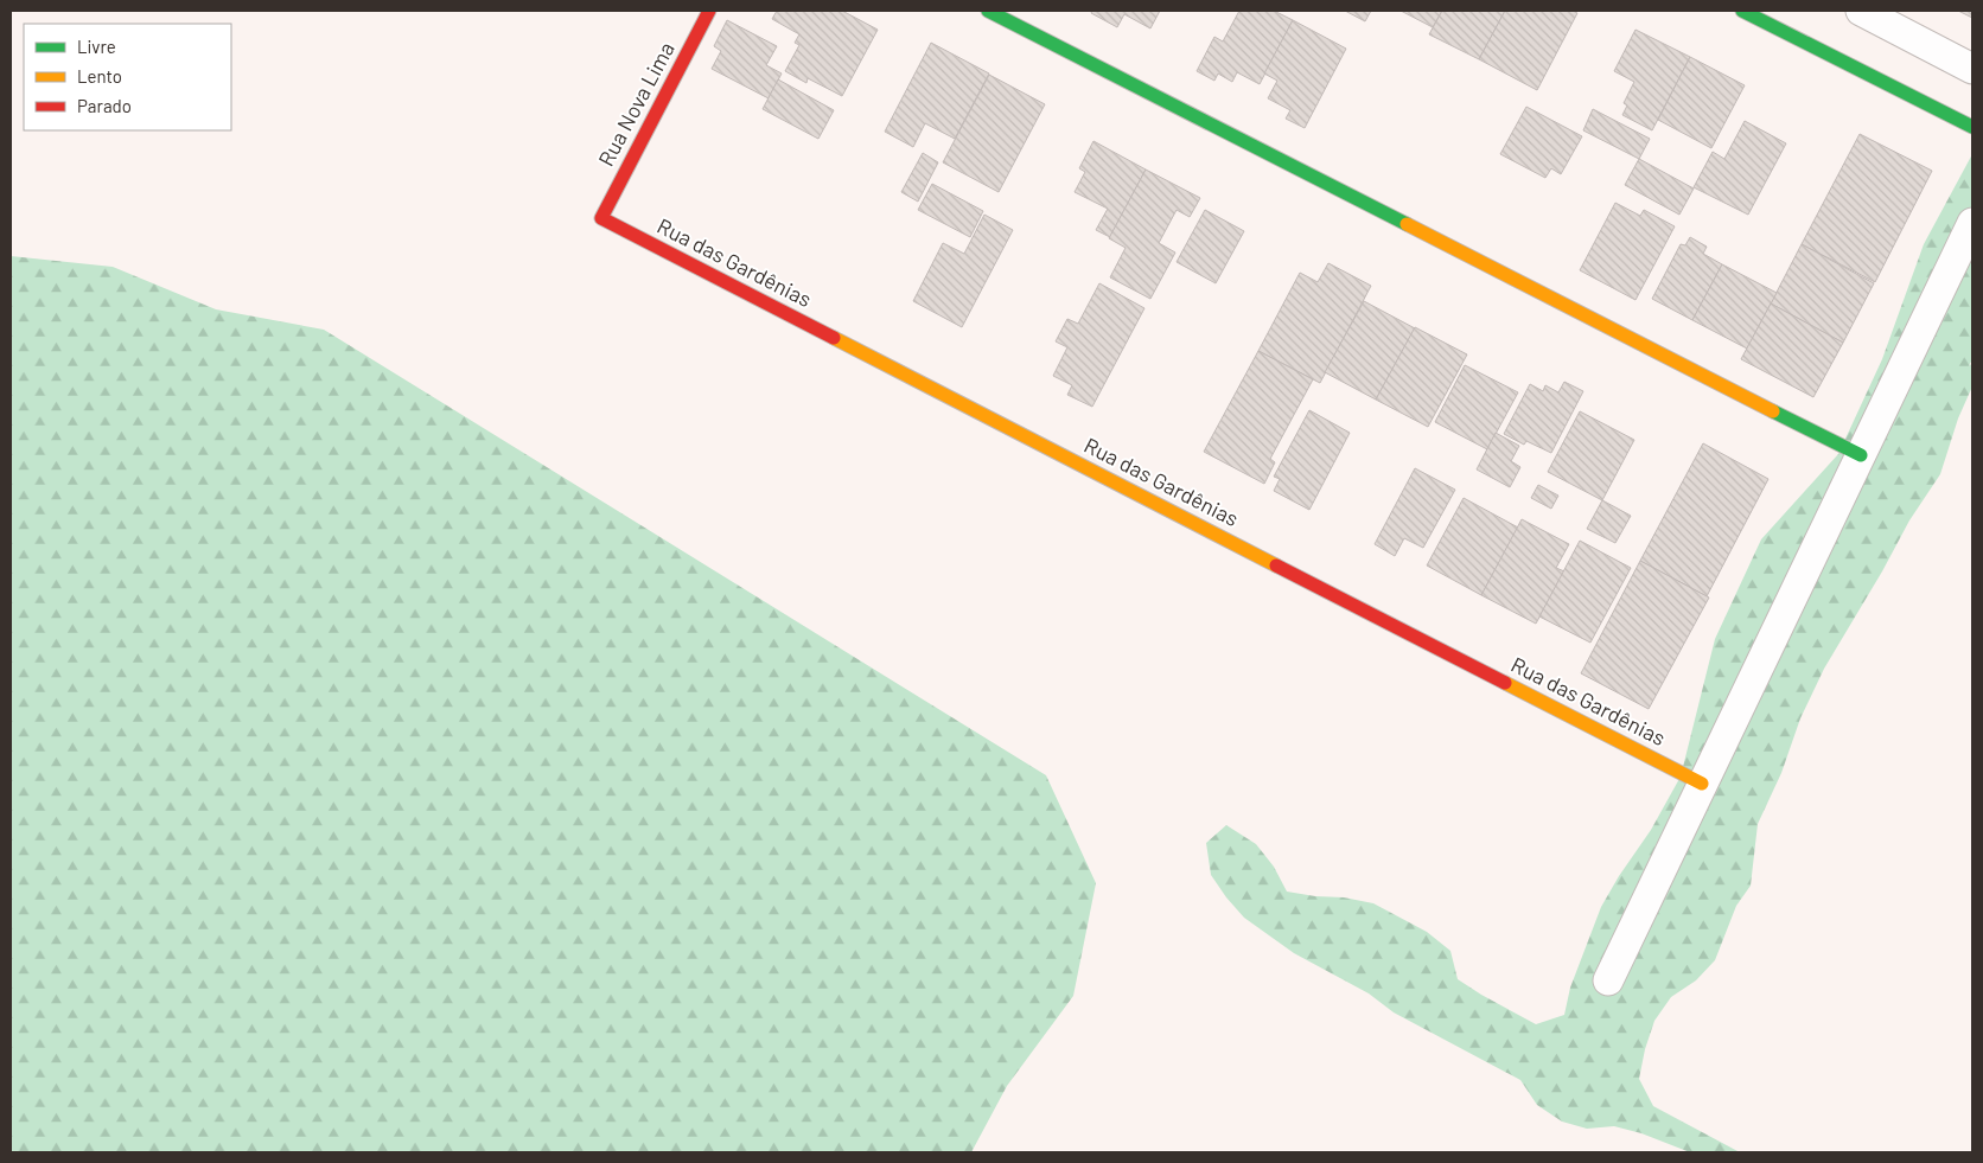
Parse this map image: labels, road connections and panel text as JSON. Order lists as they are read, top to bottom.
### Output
{
  "streets": {
    "street": ["Rua Nova Lima", "Rua das Gardênias"]
  },
  "crossings": [
    ["Rua Nova Lima", "Rua das Gardênias"]
  ],
  "legend": ["Livre", "Lento", "Parado"]
}
